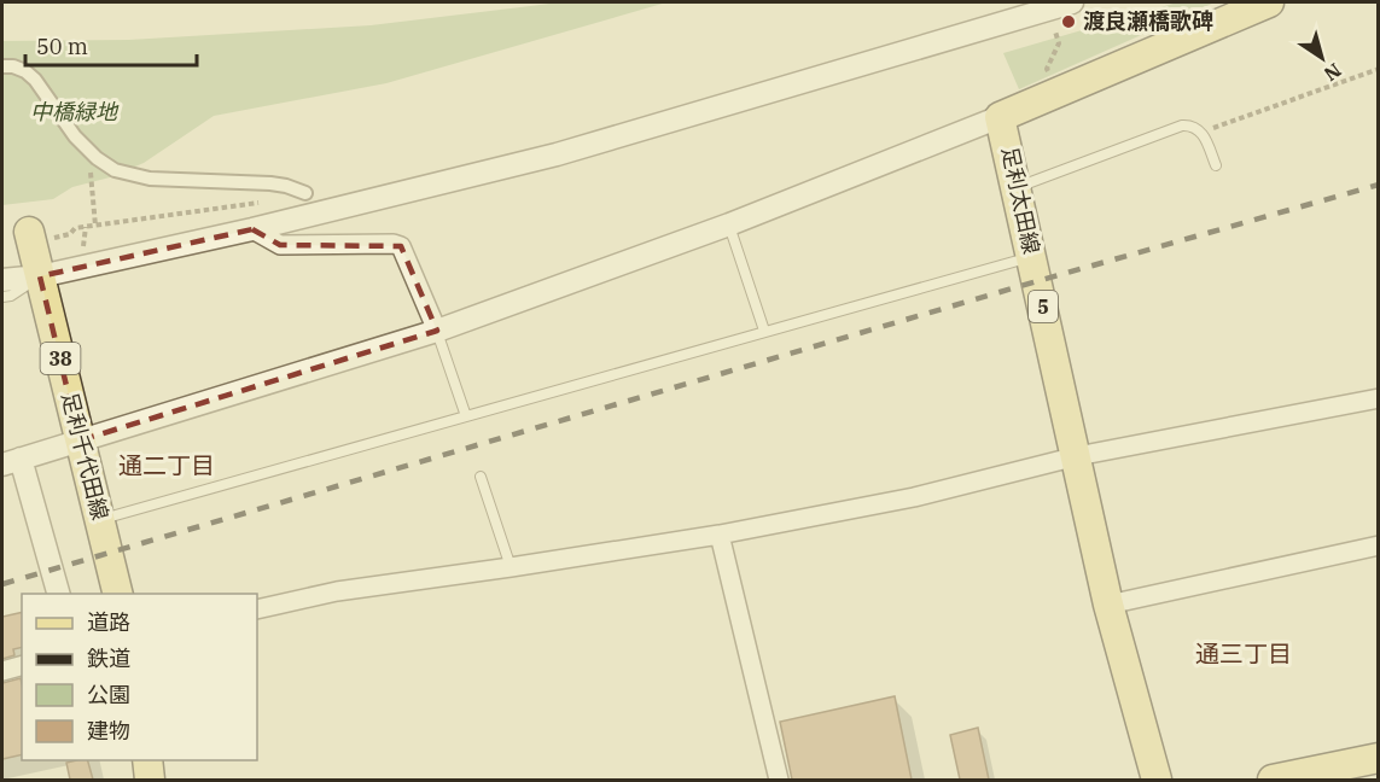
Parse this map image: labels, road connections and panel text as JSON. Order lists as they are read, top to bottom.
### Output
{
  "streets": {
    "main road": [
      "足利太田線",
      "5",
      "38",
      "足利千代田線"
    ]
  },
  "districts": ["通二丁目", "通三丁目"],
  "parks": ["中橋緑地"],
  "places": ["渡良瀬橋歌碑"],
  "legend": [
    "道路",
    "鉄道",
    "公園",
    "建物"
  ],
  "scale_bar": "50 m",
  "north": "bottom right"
}
